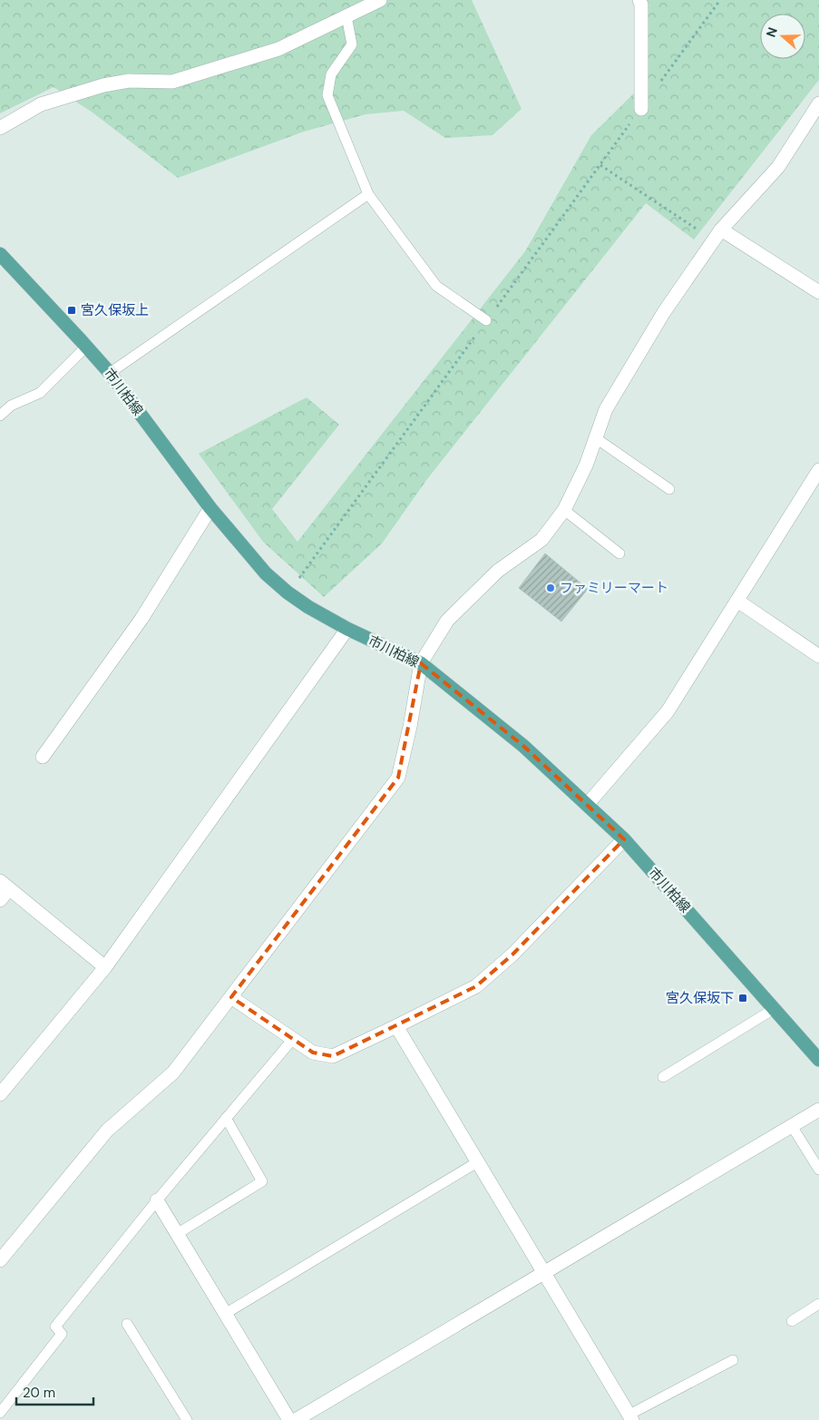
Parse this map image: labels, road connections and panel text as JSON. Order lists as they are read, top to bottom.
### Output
{
  "streets": {
    "main road": ["市川柏線"]
  },
  "places": {
    "transit": ["宮久保坂上", "宮久保坂下"],
    "other": ["ファミリーマート"]
  },
  "scale_bar": "20 m",
  "north": "left"
}
